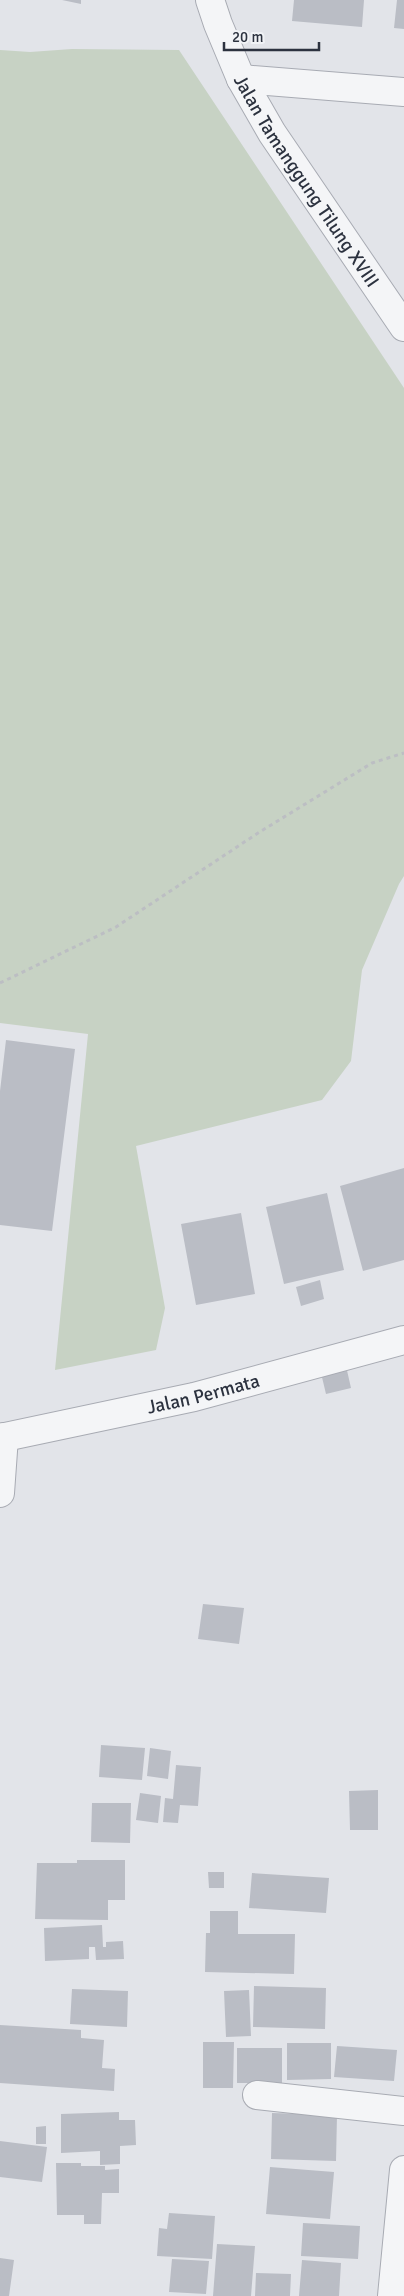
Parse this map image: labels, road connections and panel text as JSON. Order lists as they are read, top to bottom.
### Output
{
  "streets": {
    "street": ["Jalan Tamanggung Tilung XVIII", "Jalan Permata"]
  },
  "scale_bar": "20 m"
}
